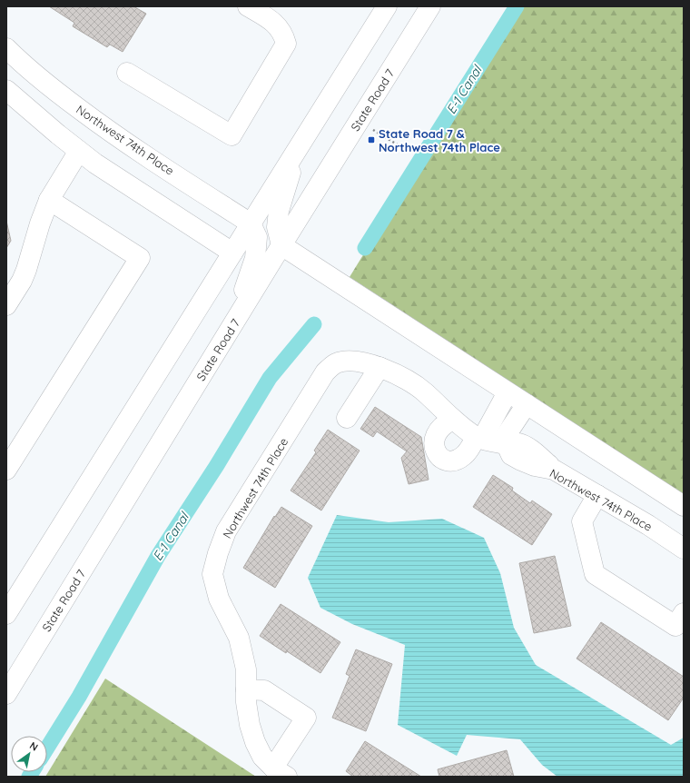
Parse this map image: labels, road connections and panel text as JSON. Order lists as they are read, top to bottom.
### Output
{
  "streets": {
    "street": ["State Road 7", "Northwest 74th Place"]
  },
  "water": ["E-1 Canal"],
  "places": {
    "transit": ["State Road 7 & Northwest 74th Place"]
  },
  "north": "top right"
}
